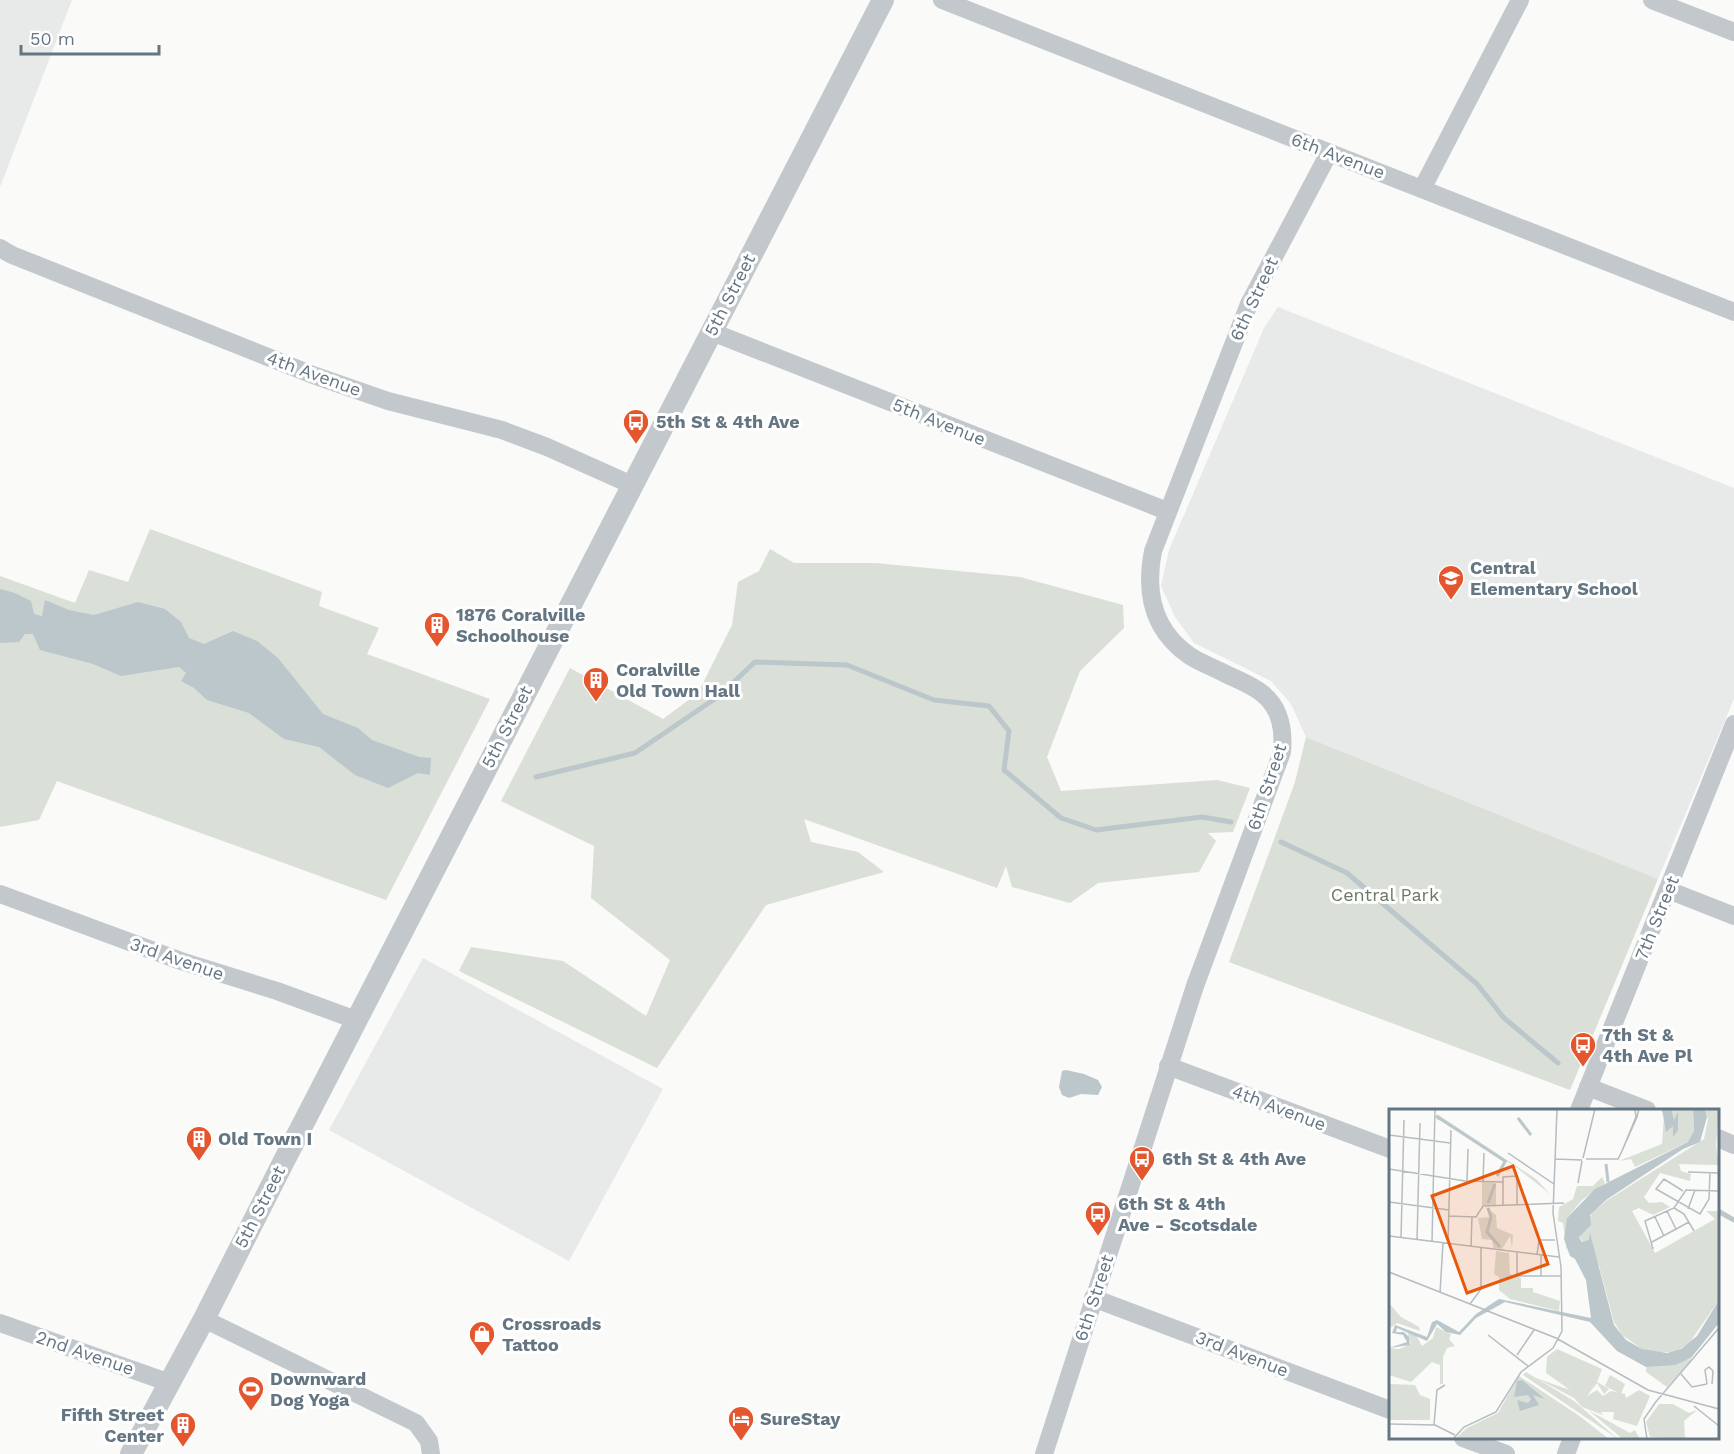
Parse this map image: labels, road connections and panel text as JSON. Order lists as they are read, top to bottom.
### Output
{
  "streets": {
    "street": [
      "6th Avenue",
      "5th Street",
      "6th Street",
      "4th Avenue",
      "5th Avenue",
      "7th Street",
      "3rd Avenue",
      "2nd Avenue"
    ]
  },
  "crossings": [
    ["6th Avenue", "6th Street"],
    ["5th Street", "4th Avenue"],
    ["5th Street", "5th Avenue"],
    ["5th Street", "3rd Avenue"],
    ["5th Street", "2nd Avenue"],
    ["6th Street", "4th Avenue"],
    ["6th Street", "5th Avenue"],
    ["6th Street", "3rd Avenue"]
  ],
  "parks": ["Central Park"],
  "places": {
    "bus stop": [
      "5th St & 4th Ave",
      "7th St & 4th Ave Pl",
      "6th St & 4th Ave",
      "6th St & 4th Ave - Scotsdale"
    ],
    "school or university": ["Central Elementary School"],
    "building": [
      "1876 Coralville Schoolhouse",
      "Coralville Old Town Hall",
      "Old Town I",
      "Fifth Street Center"
    ],
    "shop": ["Crossroads Tattoo"],
    "sports": ["Downward Dog Yoga"],
    "hotel": ["SureStay"]
  },
  "scale_bar": "50 m"
}
